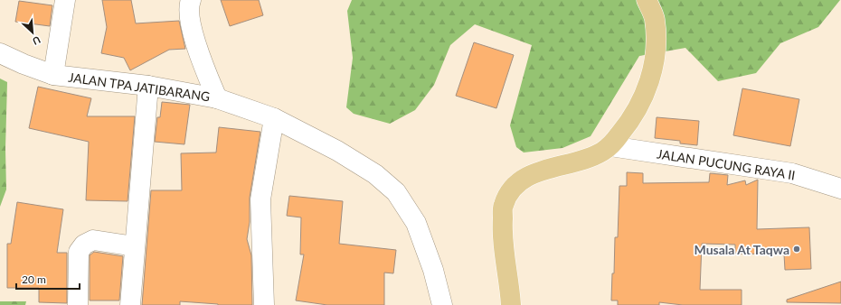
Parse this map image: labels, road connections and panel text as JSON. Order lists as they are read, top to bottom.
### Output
{
  "streets": {
    "street": ["JALAN TPA JATIBARANG", "JALAN PUCUNG RAYA II"]
  },
  "places": ["Musala At Taqwa"],
  "scale_bar": "20 m",
  "north": "bottom right"
}
